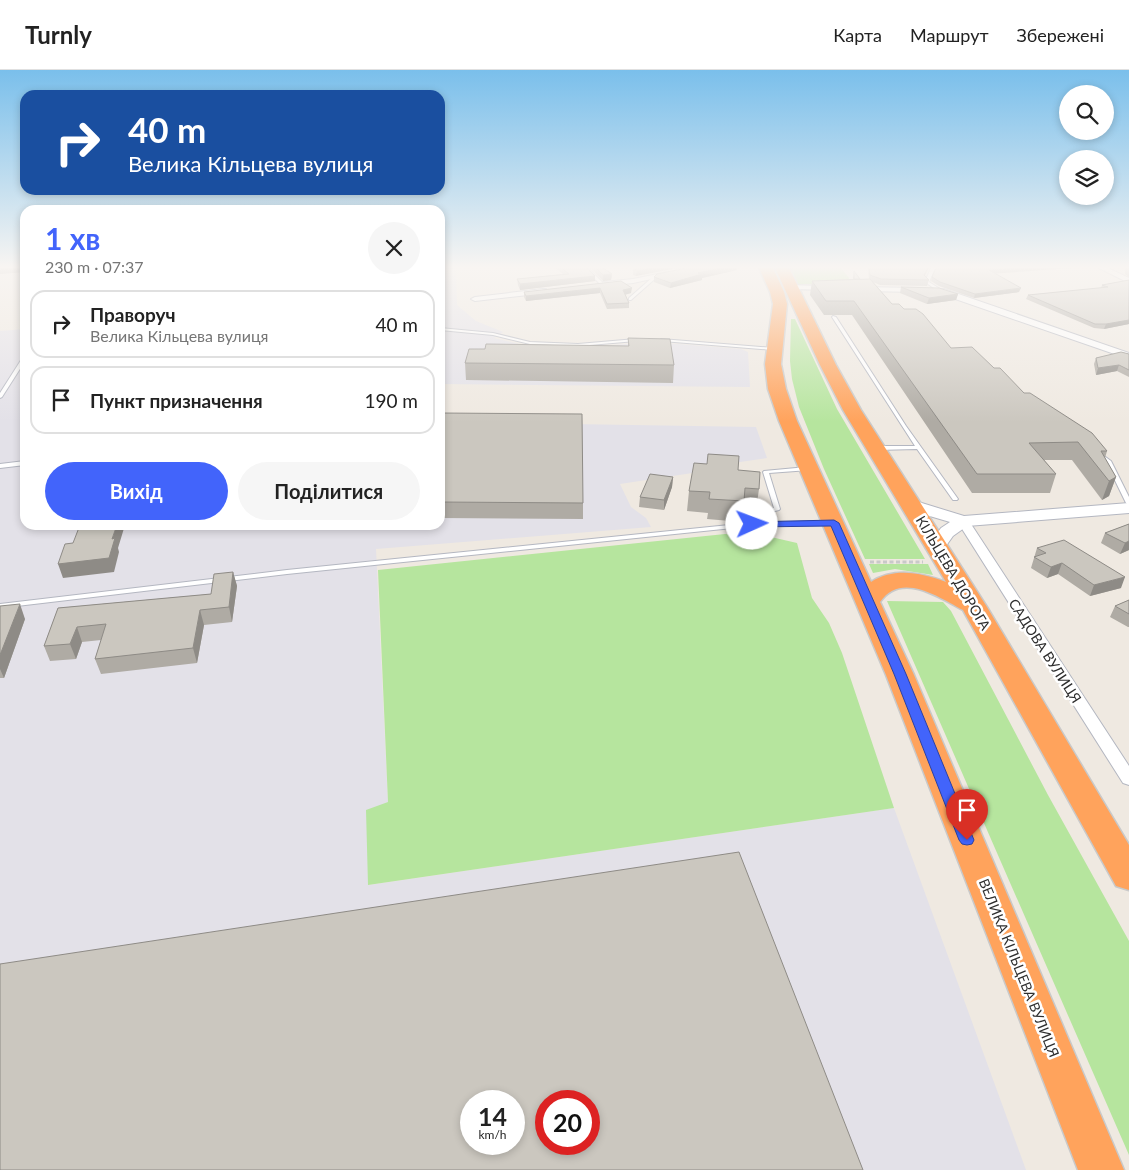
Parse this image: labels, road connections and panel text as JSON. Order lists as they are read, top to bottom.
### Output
{
  "streets": {
    "highway": ["КІЛЬЦЕВА ДОРОГА", "ВЕЛИКА КІЛЬЦЕВА ВУЛИЦЯ"],
    "street": ["САДОВА ВУЛИЦЯ"]
  },
  "page": {
    "header": "Turnly",
    "nav": ["Карта", "Маршрут", "Збережені"],
    "turn": ["40 m", "Велика Кільцева вулиця"],
    "heading": ["1 хв", "230 m · 07:37"],
    "list": [
      {
        "name": "Праворуч",
        "note": "Велика Кільцева вулиця",
        "value": "40 m"
      },
      {
        "name": "Пункт призначення",
        "value": "190 m"
      }
    ],
    "buttons": ["Вихід", "Поділитися"],
    "speed": "14 km/h",
    "limit": "20"
  }
}
